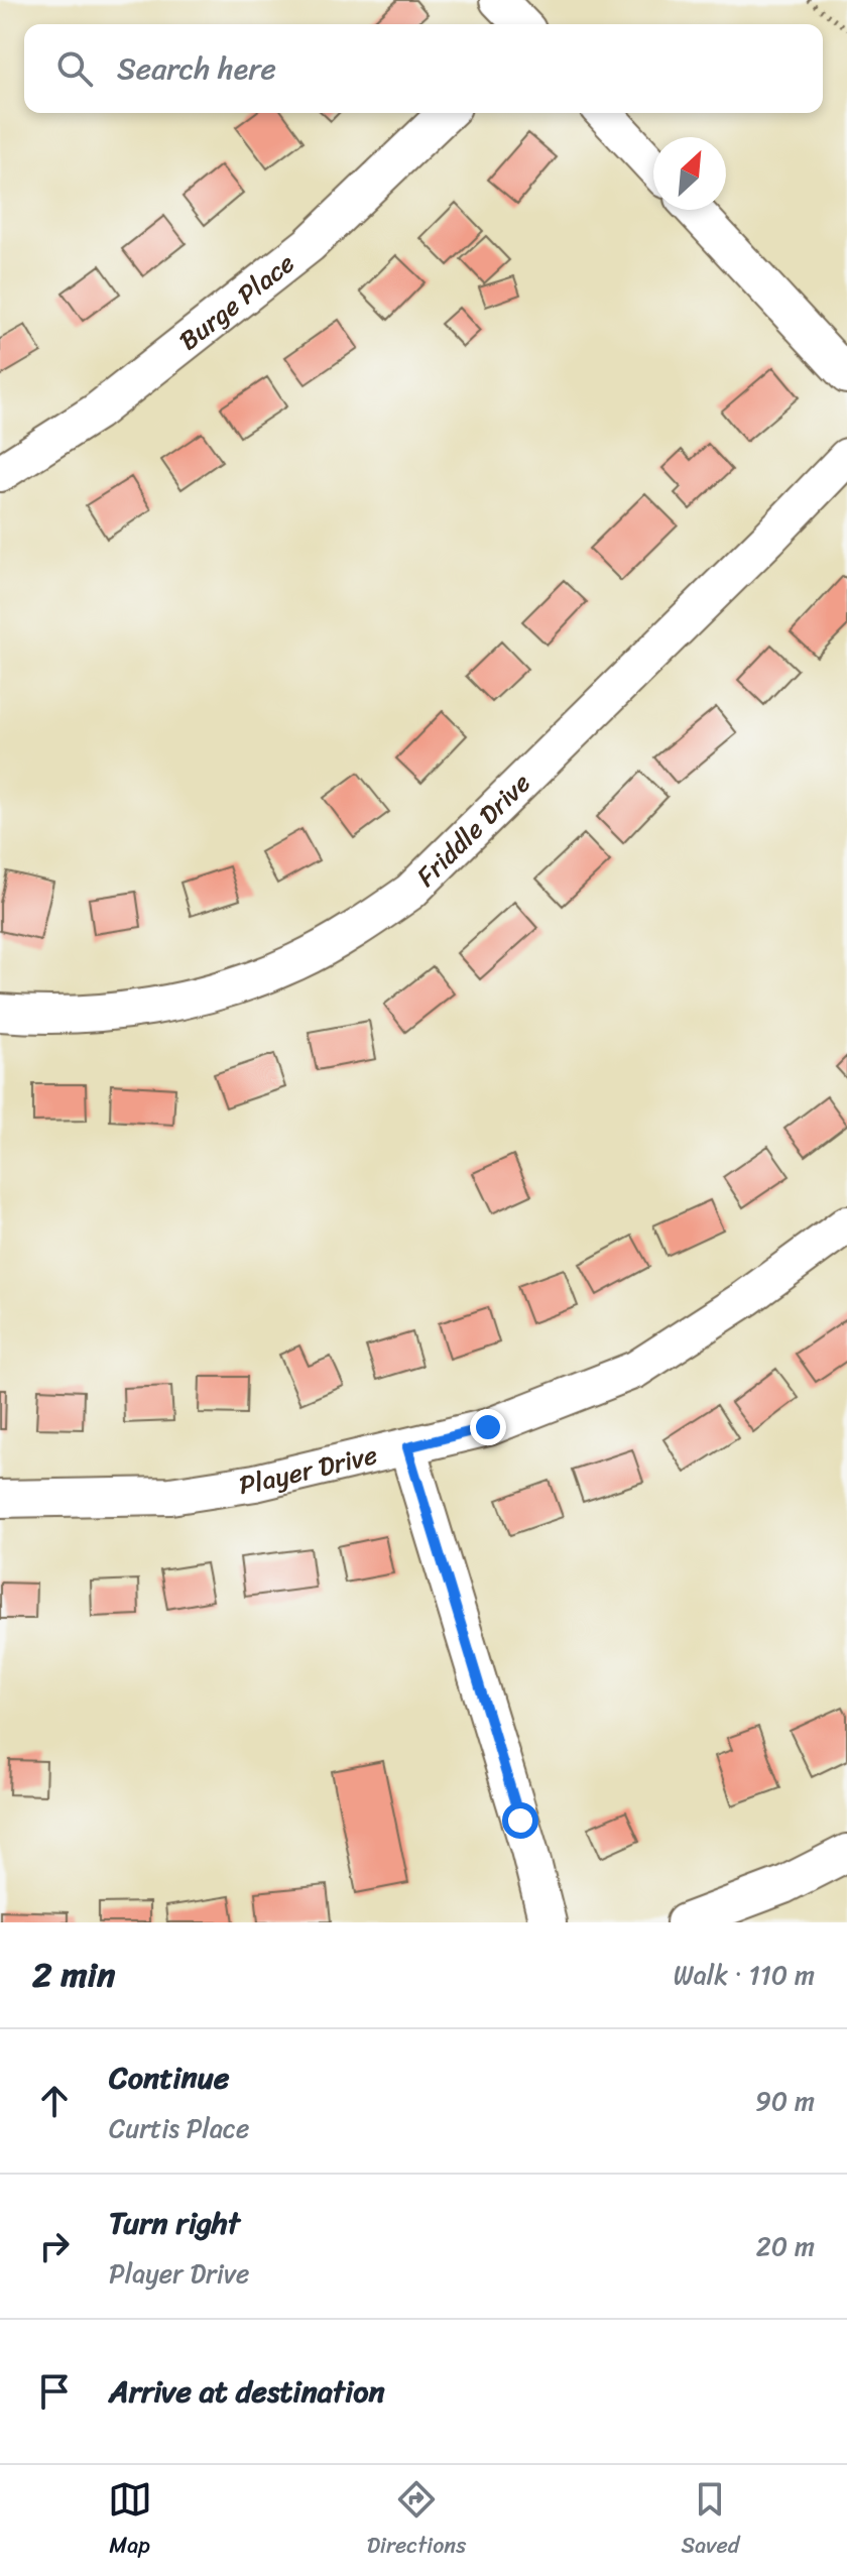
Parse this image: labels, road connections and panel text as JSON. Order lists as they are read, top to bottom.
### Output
{
  "streets": {
    "street": ["Burge Place", "Friddle Drive", "Player Drive"]
  },
  "north": "top right",
  "page": {
    "search": "Search here",
    "heading": ["2 min", "Walk · 110 m"],
    "list": [
      ["Continue", "Curtis Place", "90 m"],
      ["Turn right", "Player Drive", "20 m"],
      "Arrive at destination"
    ],
    "nav": ["Map", "Directions", "Saved"]
  }
}
